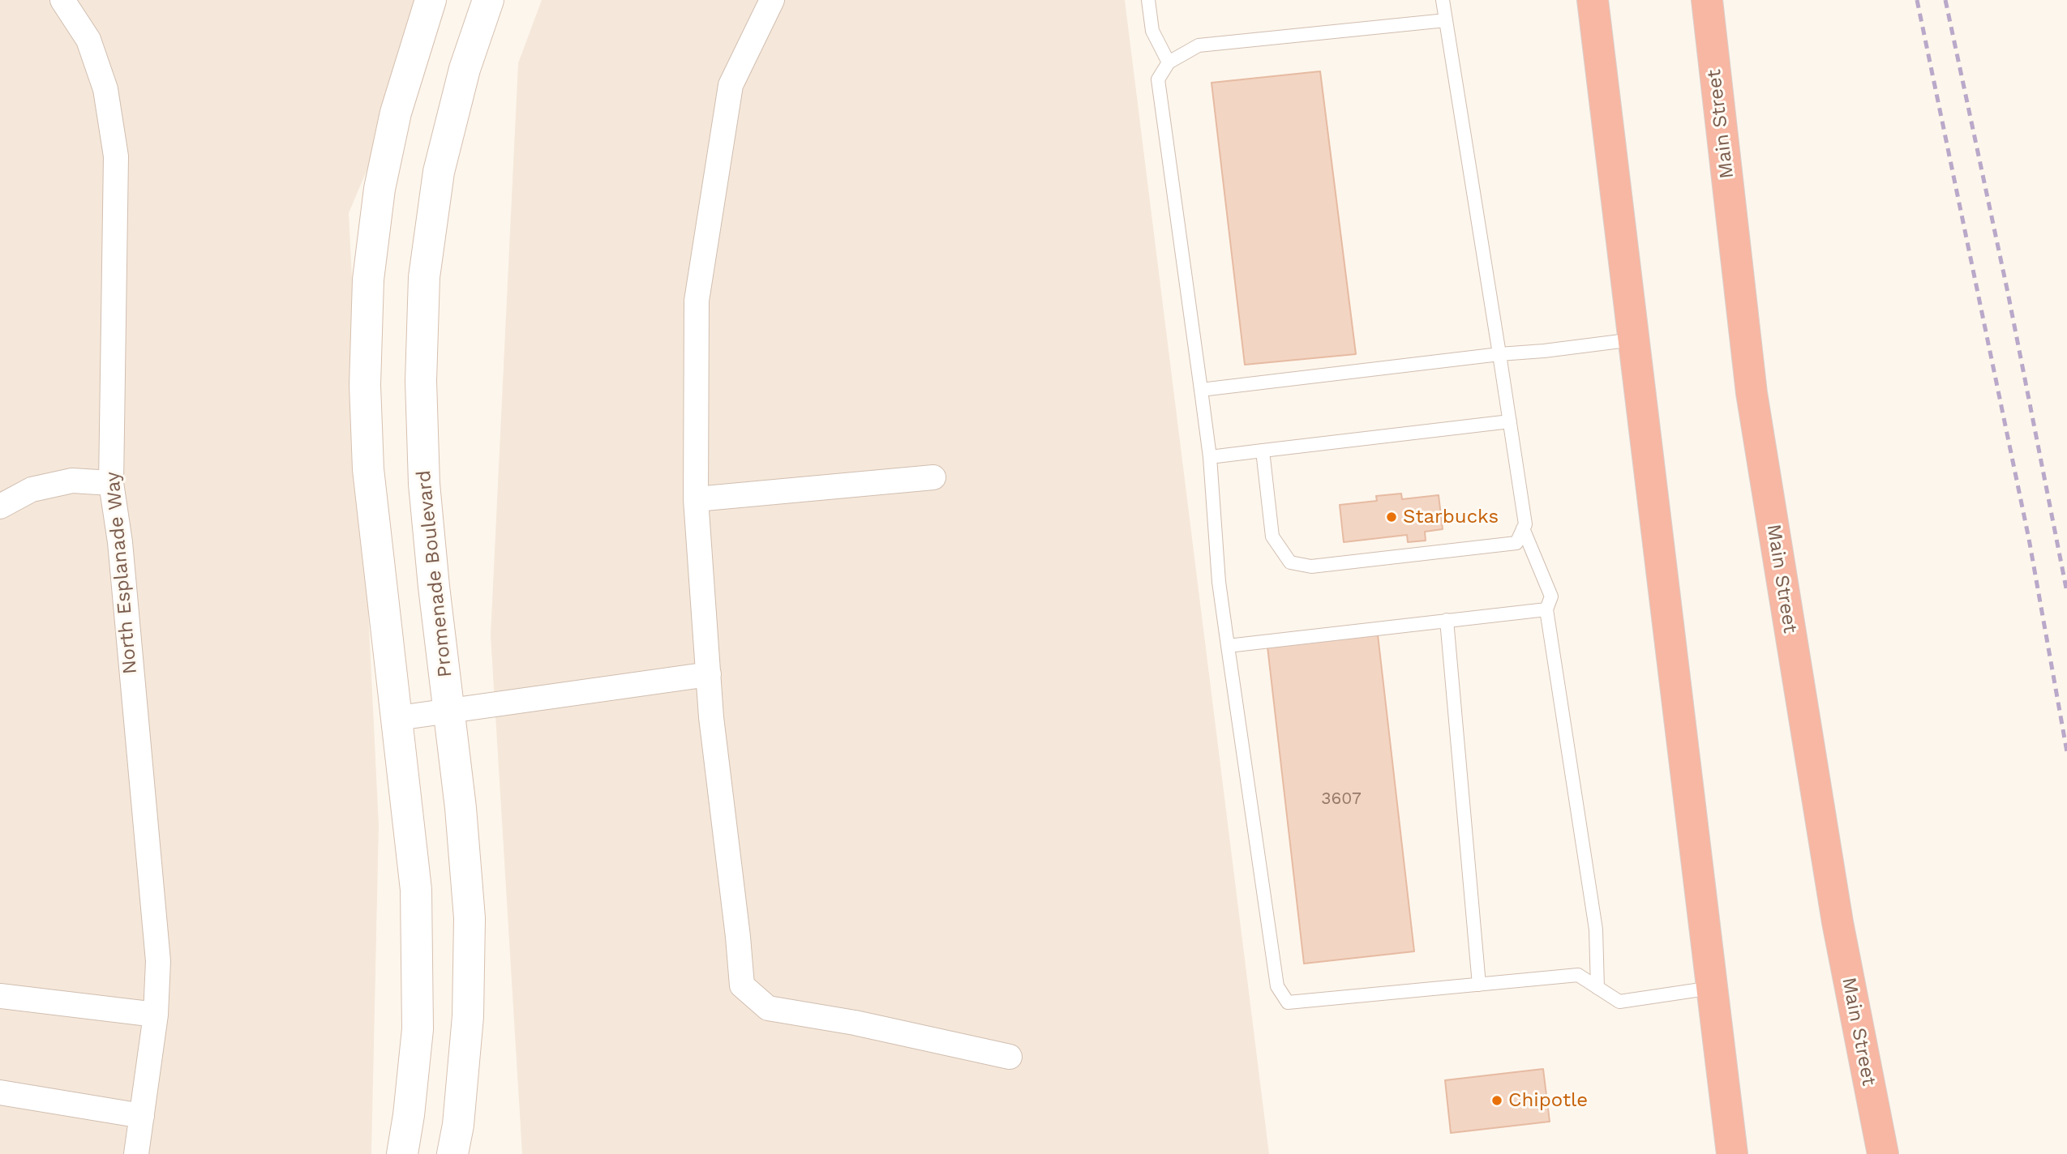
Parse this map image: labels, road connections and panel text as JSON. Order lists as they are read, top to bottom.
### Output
{
  "streets": {
    "highway": ["Main Street"],
    "street": ["North Esplanade Way", "Promenade Boulevard"]
  },
  "places": ["Starbucks", "Chipotle"],
  "house_numbers": ["3607"]
}
